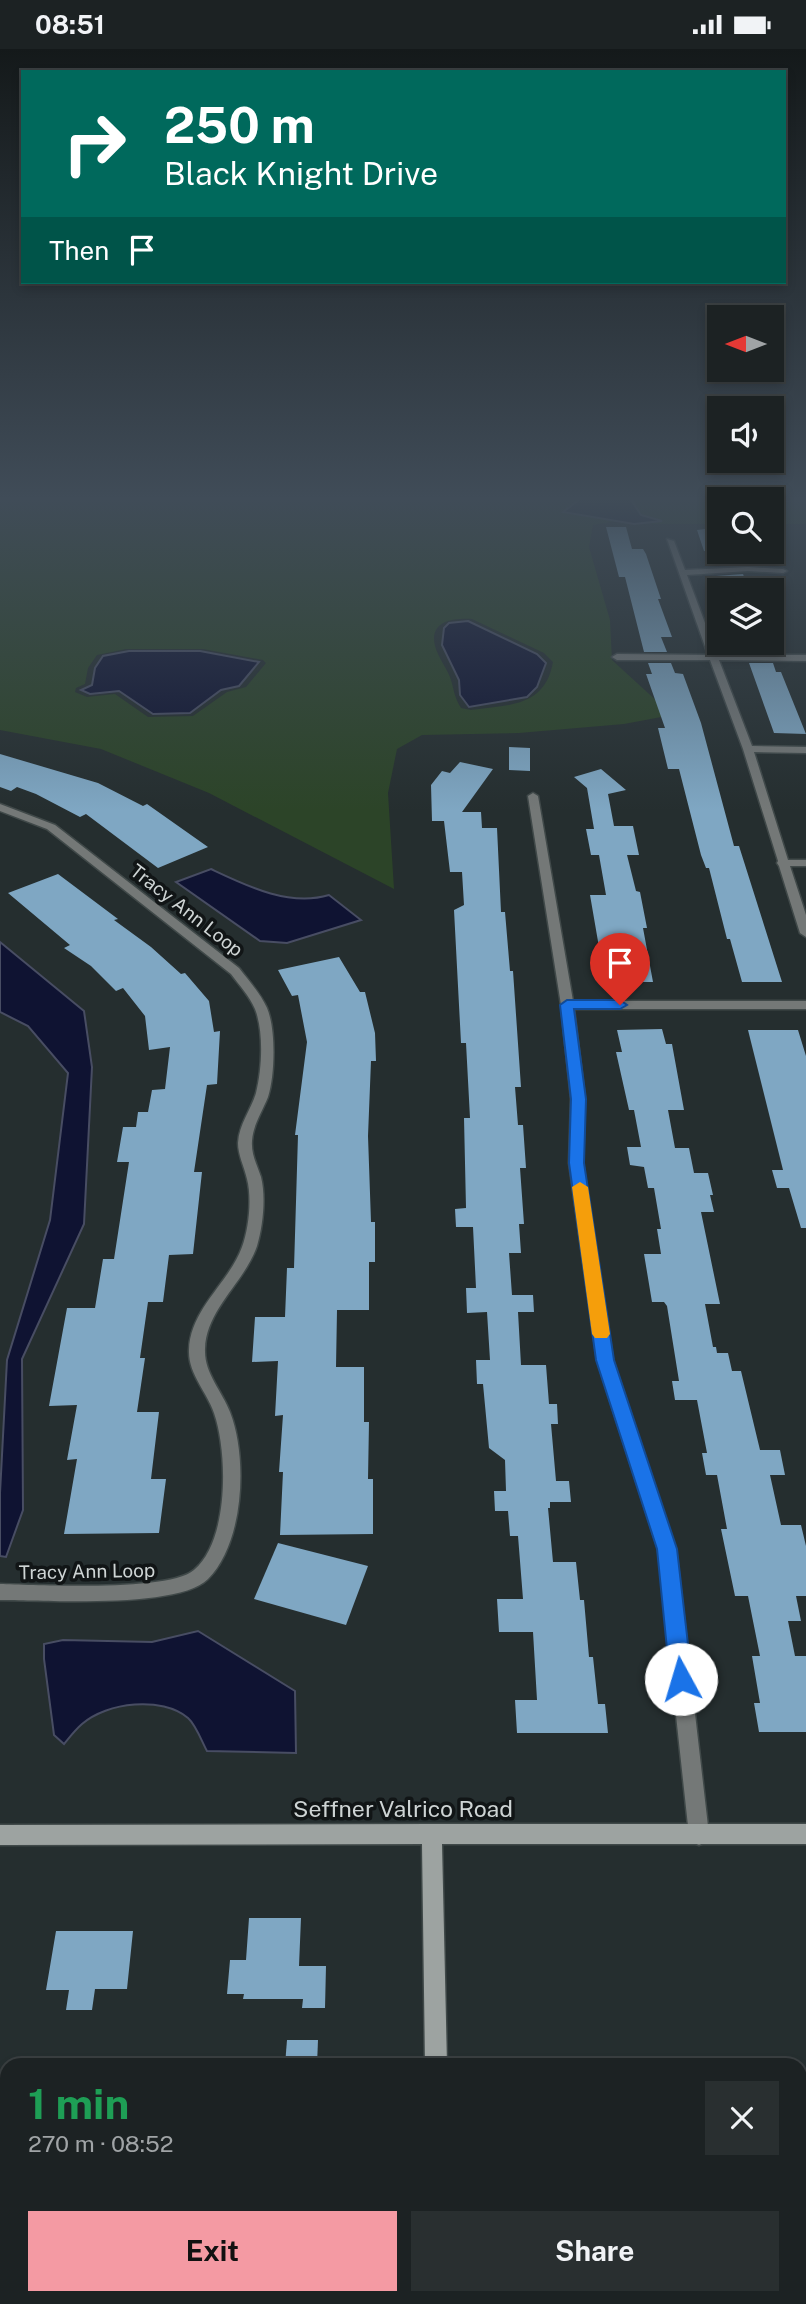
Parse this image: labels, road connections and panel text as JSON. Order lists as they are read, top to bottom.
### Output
{
  "streets": {
    "street": ["Tracy Ann Loop", "Seffner Valrico Road"]
  },
  "north": "left",
  "page": {
    "status": "08:51",
    "turn": ["250 m", "Black Knight Drive"],
    "then": "Then",
    "heading": ["1 min", "270 m · 08:52"],
    "buttons": ["Exit", "Share"]
  }
}
